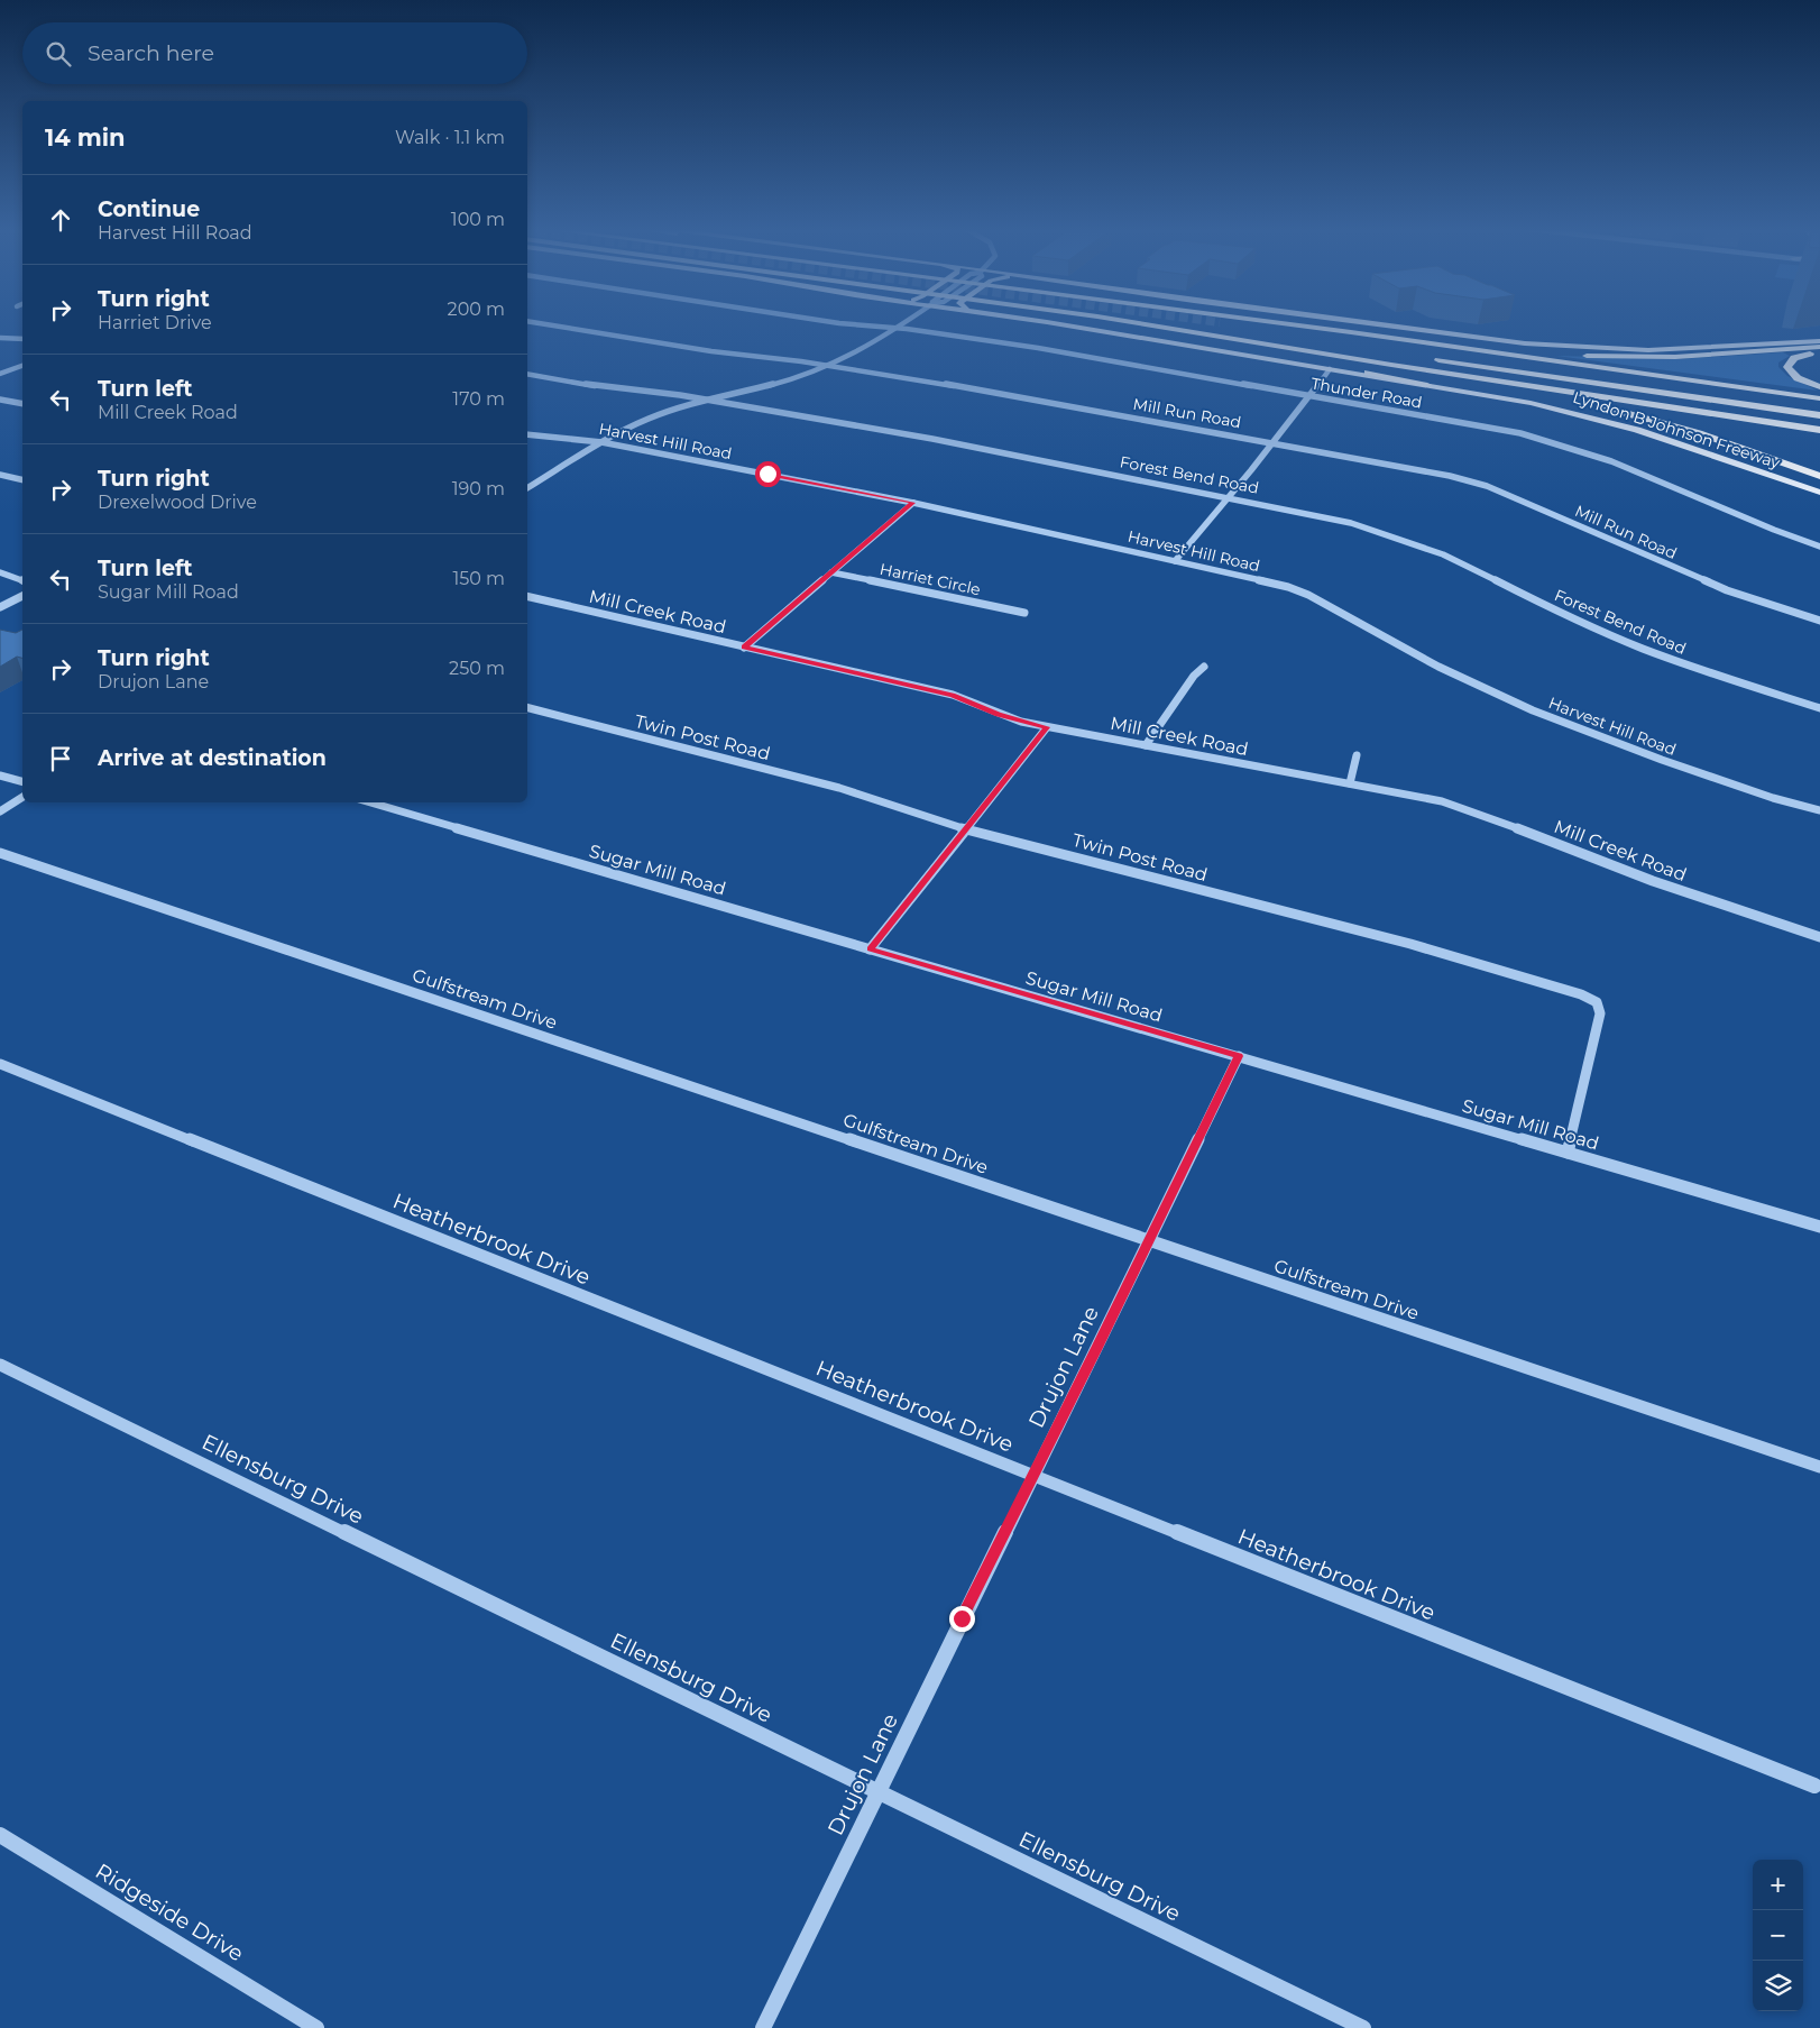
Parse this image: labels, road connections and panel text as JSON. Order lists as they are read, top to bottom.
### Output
{
  "streets": {
    "highway": ["Lyndon B Johnson Freeway"],
    "street": [
      "Thunder Road",
      "Mill Run Road",
      "Harvest Hill Road",
      "Forest Bend Road",
      "Harriet Circle",
      "Mill Creek Road",
      "Twin Post Road",
      "Sugar Mill Road",
      "Gulfstream Drive",
      "Heatherbrook Drive",
      "Drujon Lane",
      "Ellensburg Drive",
      "Ridgeside Drive"
    ]
  },
  "crossings": [
    ["Twin Post Road", "Sugar Mill Road"],
    ["Sugar Mill Road", "Drujon Lane"],
    ["Gulfstream Drive", "Drujon Lane"],
    ["Heatherbrook Drive", "Drujon Lane"],
    ["Drujon Lane", "Ellensburg Drive"]
  ],
  "page": {
    "search": "Search here",
    "heading": ["14 min", "Walk · 1.1 km"],
    "list": [
      ["Continue", "Harvest Hill Road", "100 m"],
      ["Turn right", "Harriet Drive", "200 m"],
      ["Turn left", "Mill Creek Road", "170 m"],
      ["Turn right", "Drexelwood Drive", "190 m"],
      ["Turn left", "Sugar Mill Road", "150 m"],
      ["Turn right", "Drujon Lane", "250 m"],
      "Arrive at destination"
    ],
    "map_buttons": ["+", "−"]
  }
}
